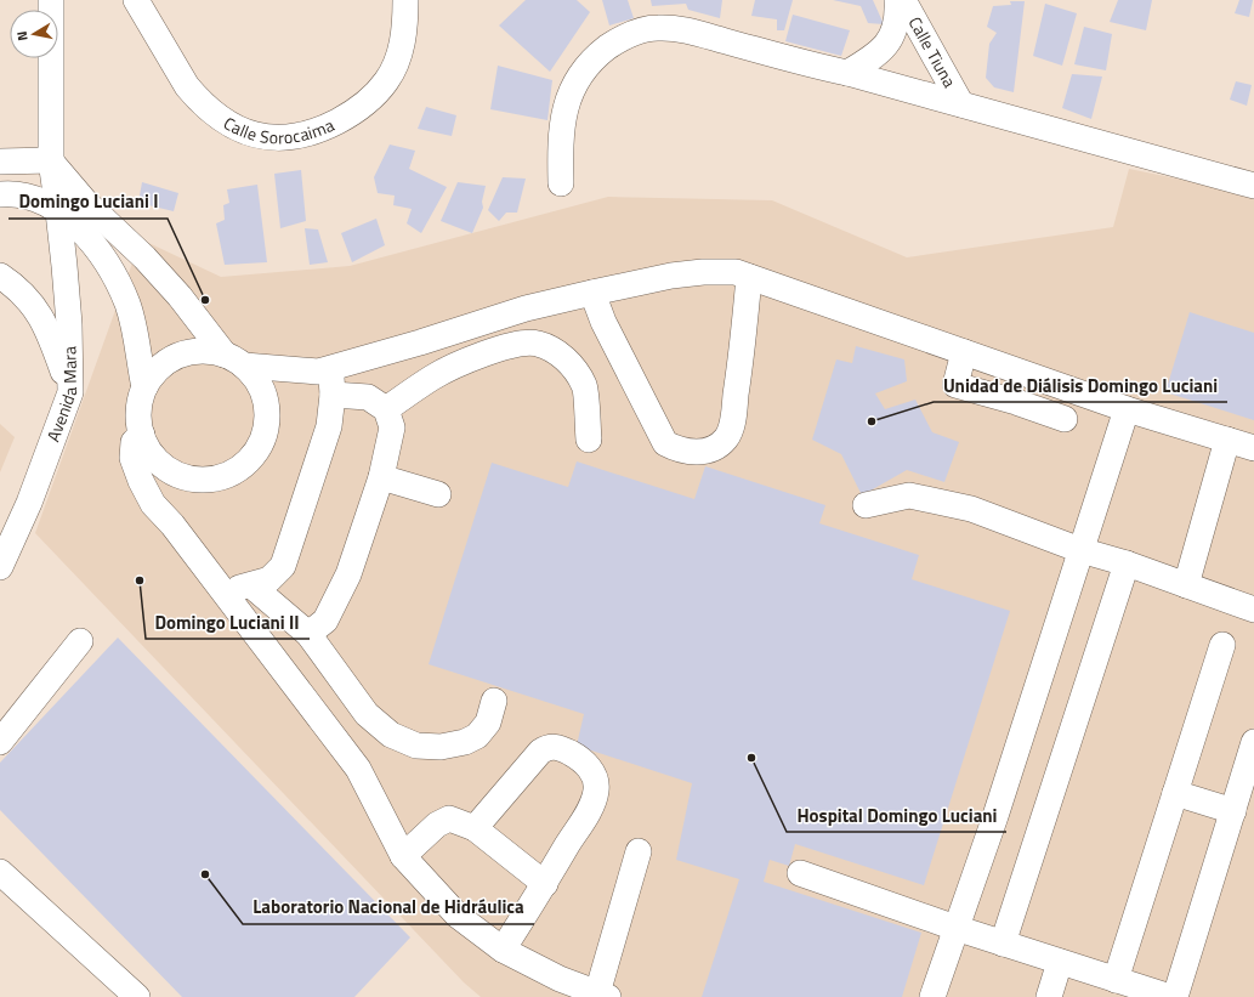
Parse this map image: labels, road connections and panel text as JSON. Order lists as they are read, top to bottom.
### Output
{
  "streets": {
    "street": ["Calle Tiuna", "Calle Sorocaima", "Avenida Mara"]
  },
  "places": [
    "Domingo Luciani I",
    "Unidad de Diálisis Domingo Luciani",
    "Domingo Luciani II",
    "Hospital Domingo Luciani",
    "Laboratorio Nacional de Hidráulica"
  ],
  "north": "left"
}
